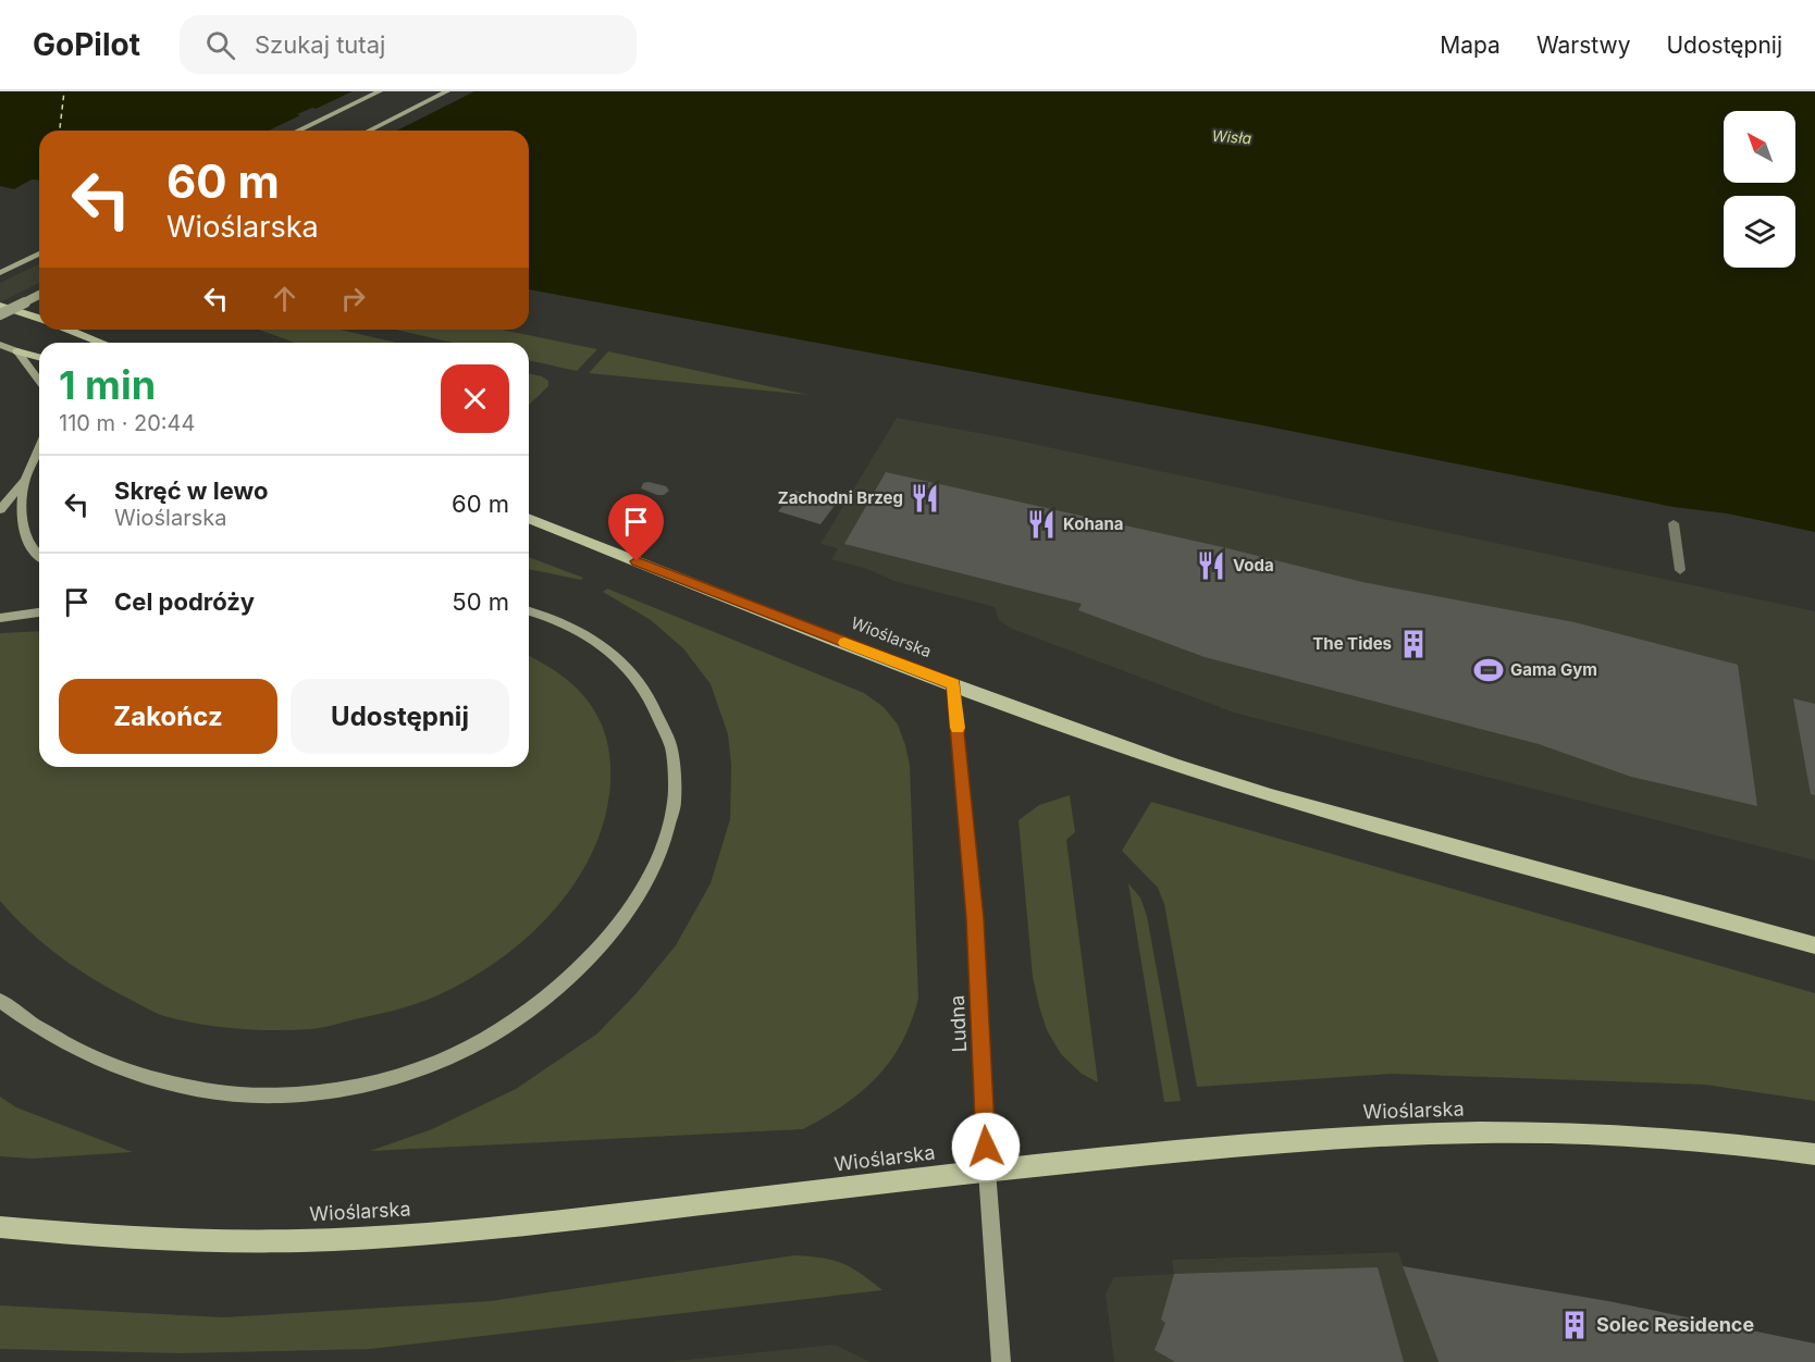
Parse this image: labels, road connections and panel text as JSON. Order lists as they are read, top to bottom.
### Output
{
  "streets": {
    "main road": ["Wioślarska", "Ludna"]
  },
  "crossings": [
    ["Wioślarska", "Ludna"]
  ],
  "water": ["Wisła"],
  "places": {
    "restaurant": ["Zachodni Brzeg", "Kohana", "Voda"],
    "building": ["The Tides", "Solec Residence"],
    "sports": ["Gama Gym"]
  },
  "north": "top left",
  "page": {
    "header": "GoPilot",
    "search": "Szukaj tutaj",
    "nav": ["Mapa", "Warstwy", "Udostępnij"],
    "turn": ["60 m", "Wioślarska"],
    "heading": ["1 min", "110 m · 20:44"],
    "list": [
      {
        "name": "Skręć w lewo",
        "note": "Wioślarska",
        "value": "60 m"
      },
      {
        "name": "Cel podróży",
        "value": "50 m"
      }
    ],
    "buttons": ["Zakończ", "Udostępnij"]
  }
}
